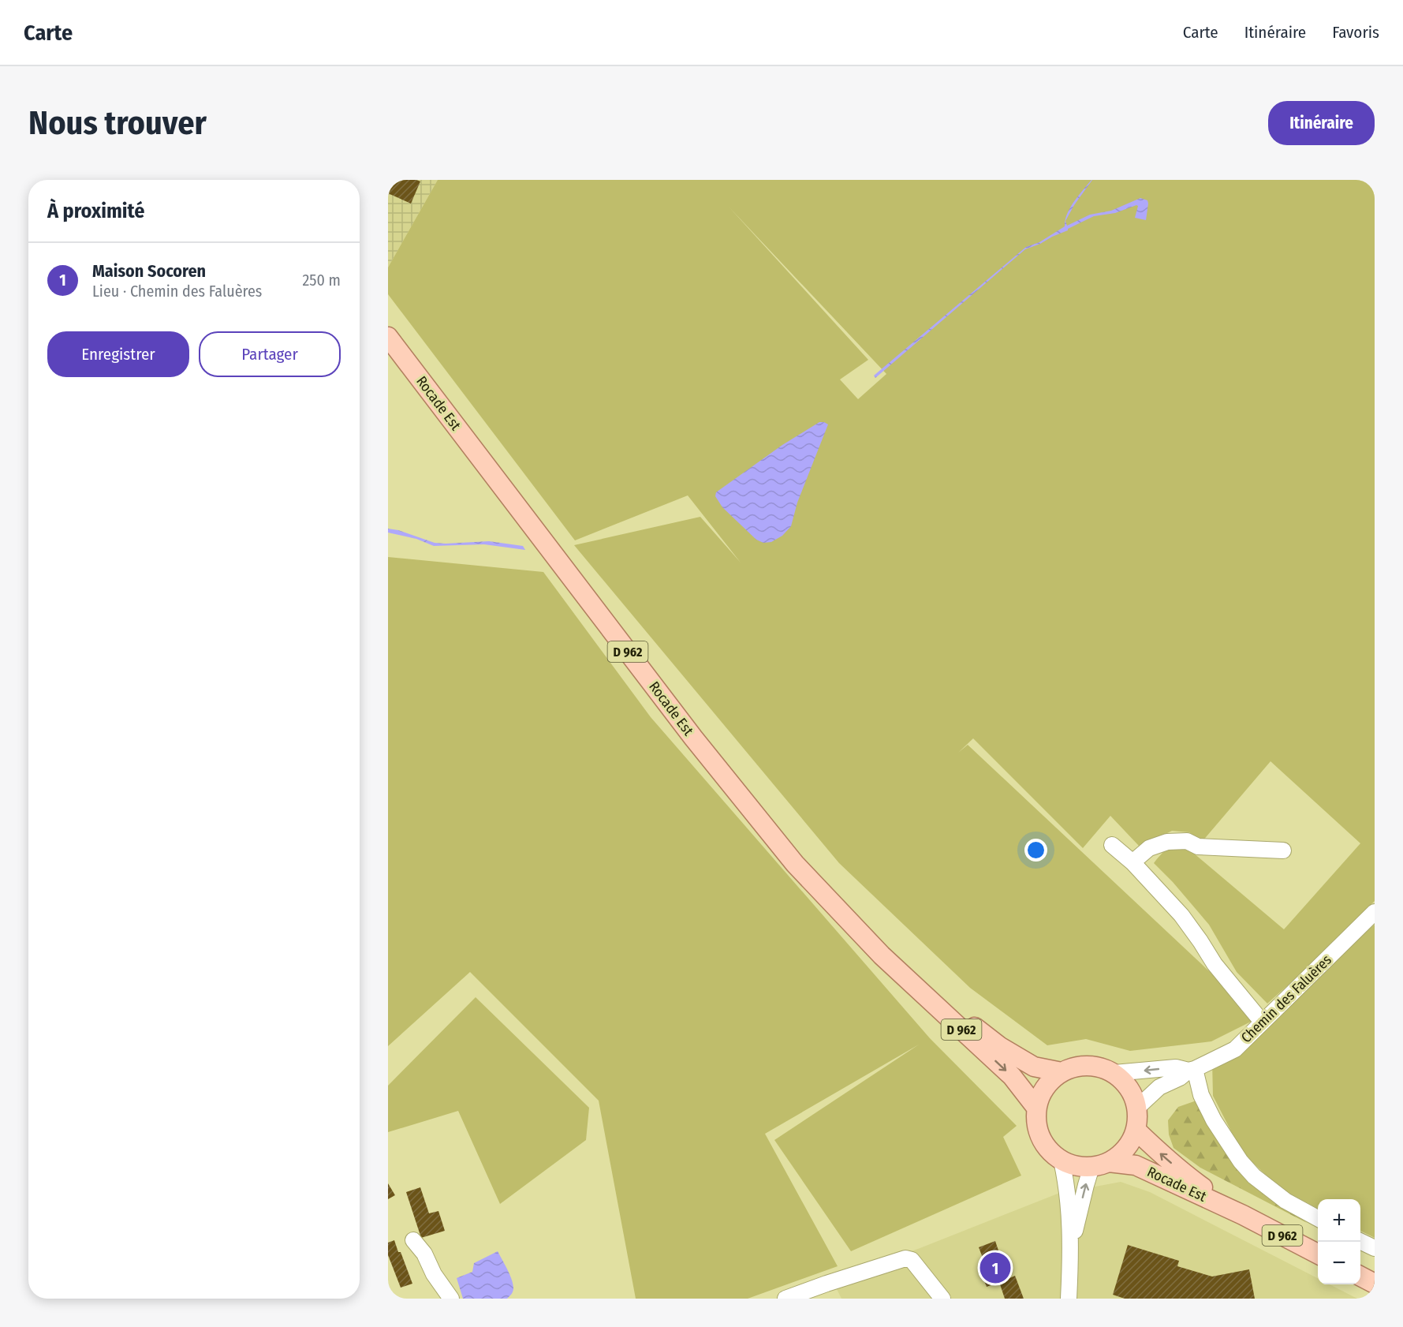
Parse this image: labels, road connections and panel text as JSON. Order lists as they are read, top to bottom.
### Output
{
  "streets": {
    "main road": ["Rocade Est", "D 962"],
    "street": ["Chemin des Faluères"]
  },
  "crossings": [
    ["Rocade Est", "Chemin des Faluères"]
  ],
  "page": {
    "header": "Carte",
    "nav": ["Carte", "Itinéraire", "Favoris"],
    "buttons": [
      "Itinéraire",
      ["Enregistrer", "Partager"]
    ],
    "title": "Nous trouver",
    "heading": "À proximité",
    "list": [
      {
        "mark": "1",
        "name": "Maison Socoren",
        "note": "Lieu · Chemin des Faluères",
        "value": "250 m"
      }
    ],
    "map_buttons": ["+", "−"],
    "pins": "1"
  }
}
